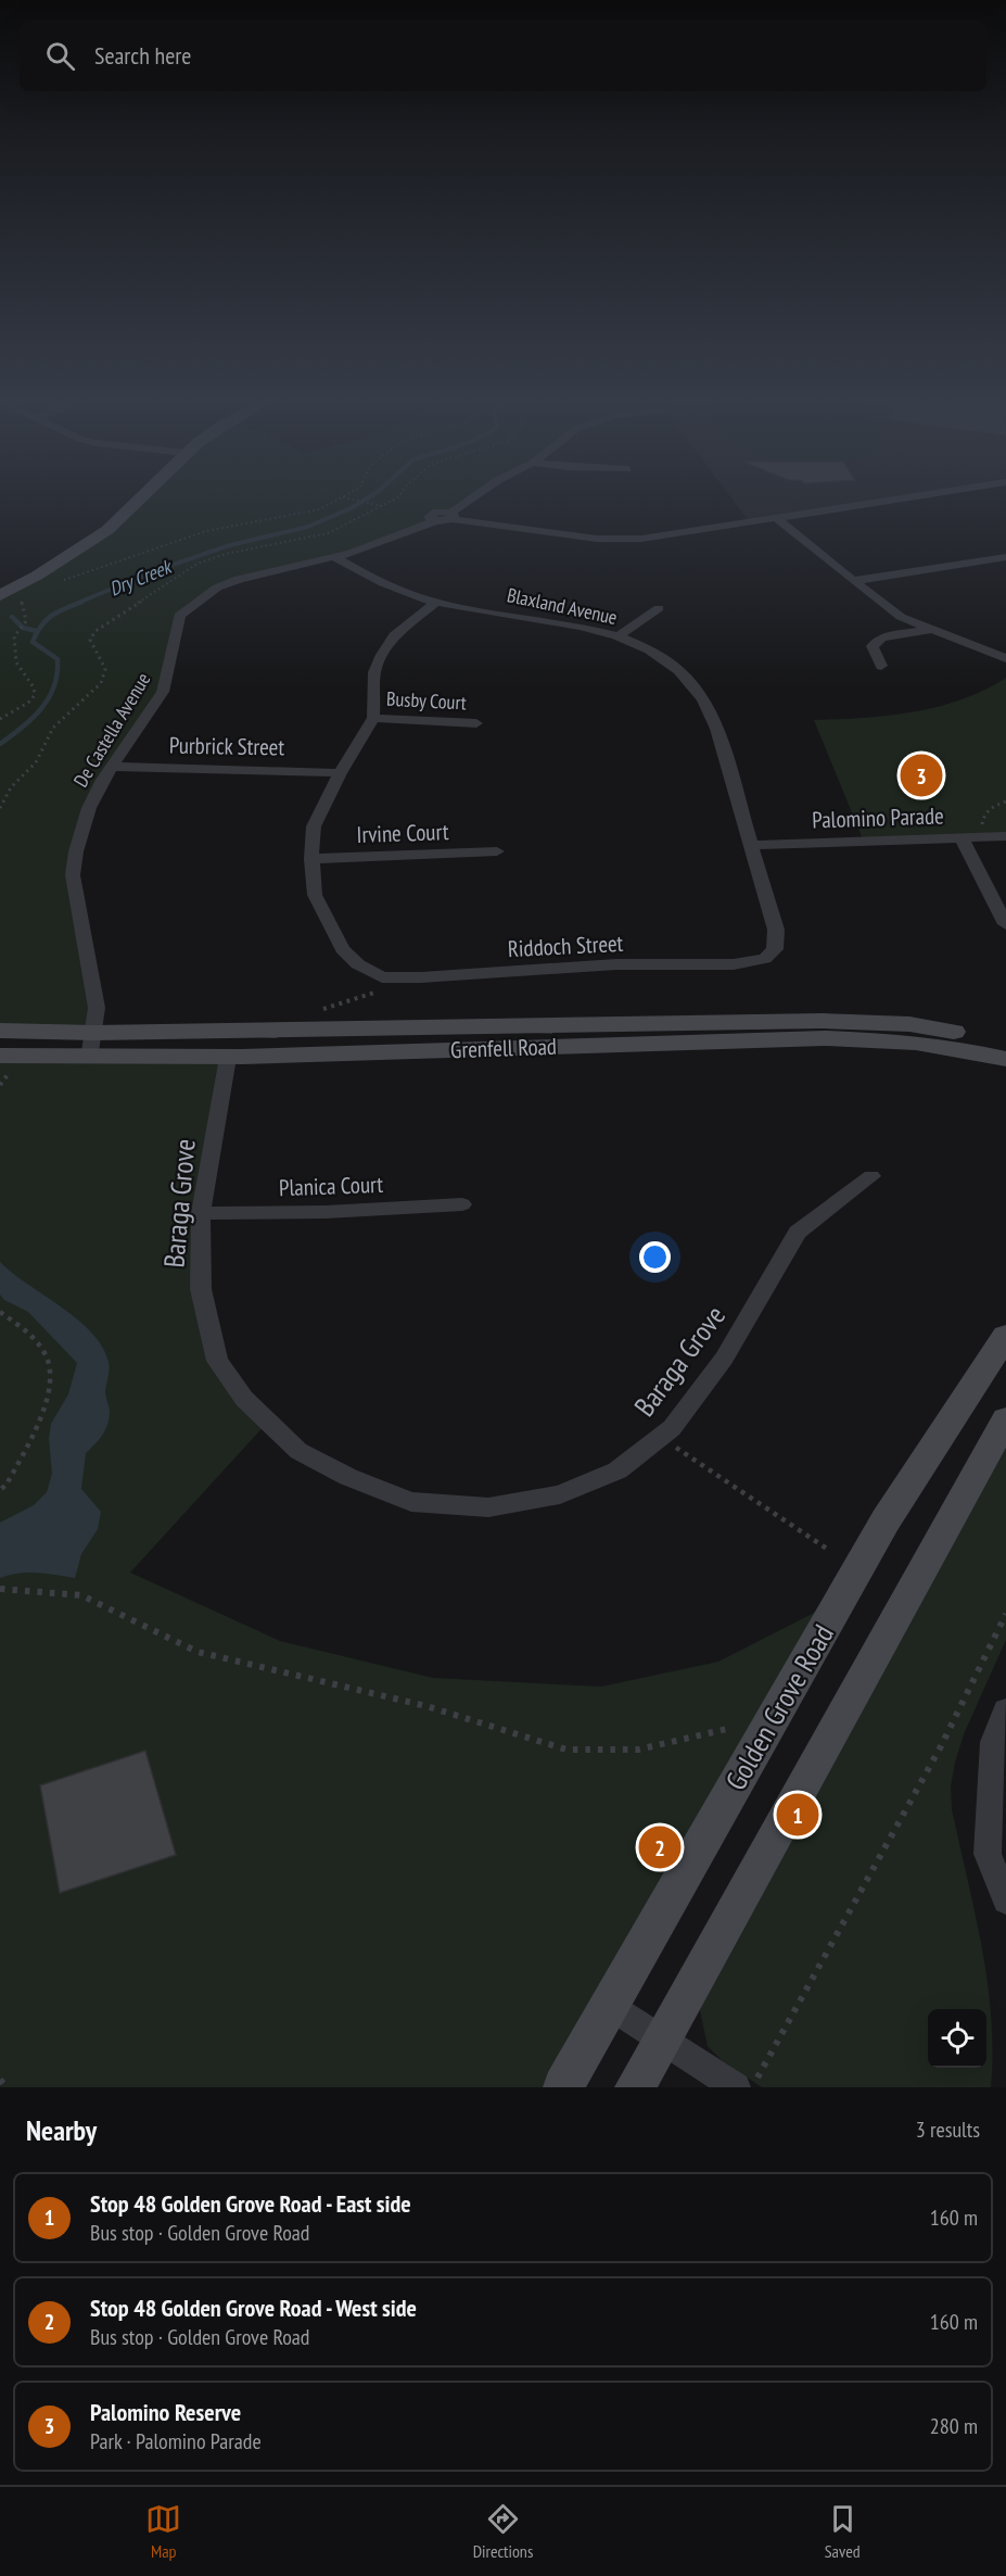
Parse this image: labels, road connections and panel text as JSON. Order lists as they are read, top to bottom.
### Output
{
  "streets": {
    "main road": ["Grenfell Road", "Golden Grove Road"],
    "street": [
      "Blaxland Avenue",
      "Busby Court",
      "De Castella Avenue",
      "Purbrick Street",
      "Palomino Parade",
      "Irvine Court",
      "Riddoch Street",
      "Planica Court",
      "Baraga Grove"
    ]
  },
  "crossings": [
    ["Blaxland Avenue", "De Castella Avenue"],
    ["Blaxland Avenue", "Palomino Parade"],
    ["Blaxland Avenue", "Riddoch Street"],
    ["De Castella Avenue", "Purbrick Street"],
    ["De Castella Avenue", "Grenfell Road"],
    ["Irvine Court", "Riddoch Street"],
    ["Grenfell Road", "Baraga Grove"],
    ["Planica Court", "Baraga Grove"]
  ],
  "water": ["Dry Creek"],
  "page": {
    "search": "Search here",
    "pins": ["3", "1", "2"],
    "heading": ["Nearby", "3 results"],
    "list": [
      {
        "mark": "1",
        "name": "Stop 48 Golden Grove Road - East side",
        "note": "Bus stop · Golden Grove Road",
        "value": "160 m"
      },
      {
        "mark": "2",
        "name": "Stop 48 Golden Grove Road - West side",
        "note": "Bus stop · Golden Grove Road",
        "value": "160 m"
      },
      {
        "mark": "3",
        "name": "Palomino Reserve",
        "note": "Park · Palomino Parade",
        "value": "280 m"
      }
    ],
    "nav": ["Map", "Directions", "Saved"]
  }
}
